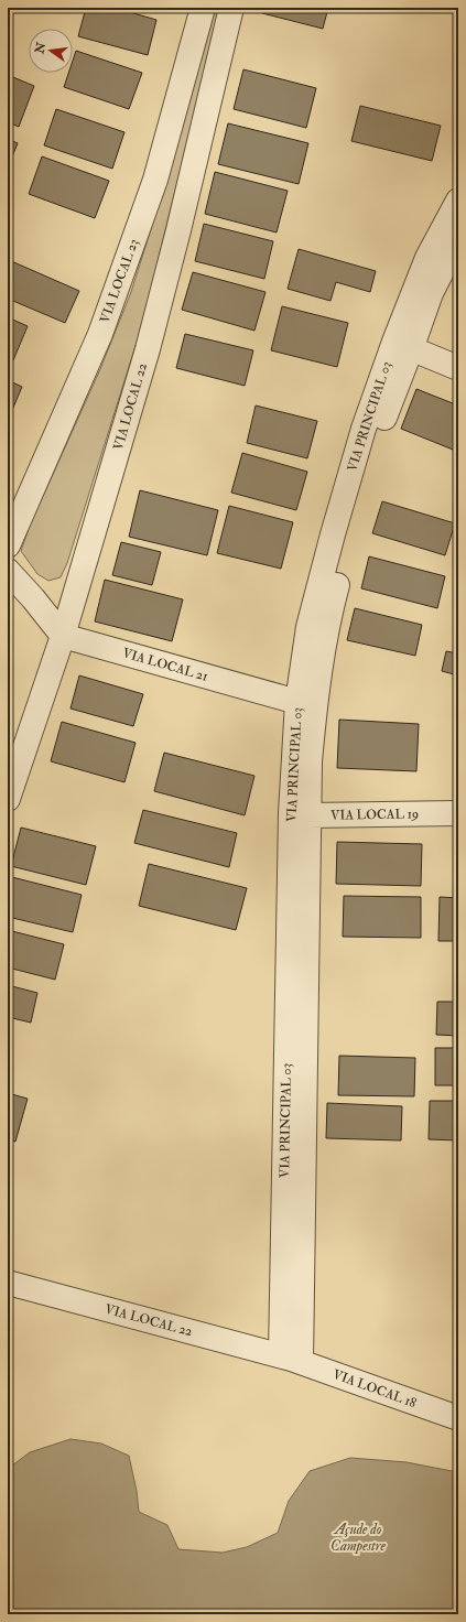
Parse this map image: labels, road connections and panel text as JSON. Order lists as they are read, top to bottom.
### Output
{
  "streets": {
    "street": [
      "VIA LOCAL 23",
      "VIA LOCAL 22",
      "VIA PRINCIPAL 03",
      "VIA LOCAL 21",
      "VIA LOCAL 19",
      "VIA LOCAL 18"
    ]
  },
  "crossings": [
    ["VIA LOCAL 22", "VIA PRINCIPAL 03"],
    ["VIA LOCAL 22", "VIA LOCAL 21"],
    ["VIA LOCAL 22", "VIA LOCAL 18"],
    ["VIA PRINCIPAL 03", "VIA LOCAL 21"],
    ["VIA PRINCIPAL 03", "VIA LOCAL 19"],
    ["VIA PRINCIPAL 03", "VIA LOCAL 18"]
  ],
  "water": ["Açude do Campestre"],
  "north": "left"
}
